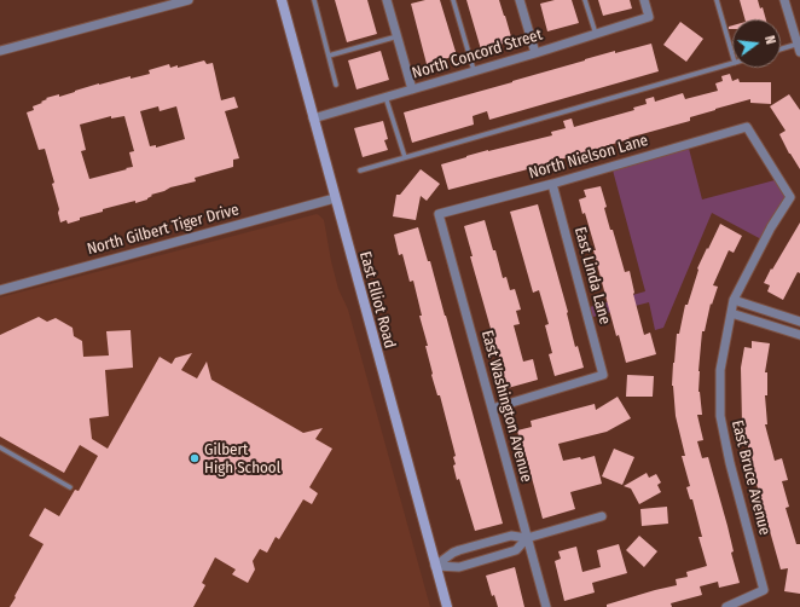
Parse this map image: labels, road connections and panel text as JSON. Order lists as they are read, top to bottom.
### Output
{
  "streets": {
    "main road": ["East Elliot Road"],
    "street": [
      "North Concord Street",
      "North Nielson Lane",
      "North Gilbert Tiger Drive",
      "East Linda Lane",
      "East Washington Avenue",
      "East Bruce Avenue"
    ]
  },
  "crossings": [
    ["North Concord Street", "East Elliot Road"],
    ["North Nielson Lane", "East Linda Lane"],
    ["North Nielson Lane", "East Washington Avenue"],
    ["North Nielson Lane", "East Bruce Avenue"],
    ["North Gilbert Tiger Drive", "East Elliot Road"],
    ["East Linda Lane", "East Washington Avenue"]
  ],
  "places": ["Gilbert High School"],
  "north": "right"
}
